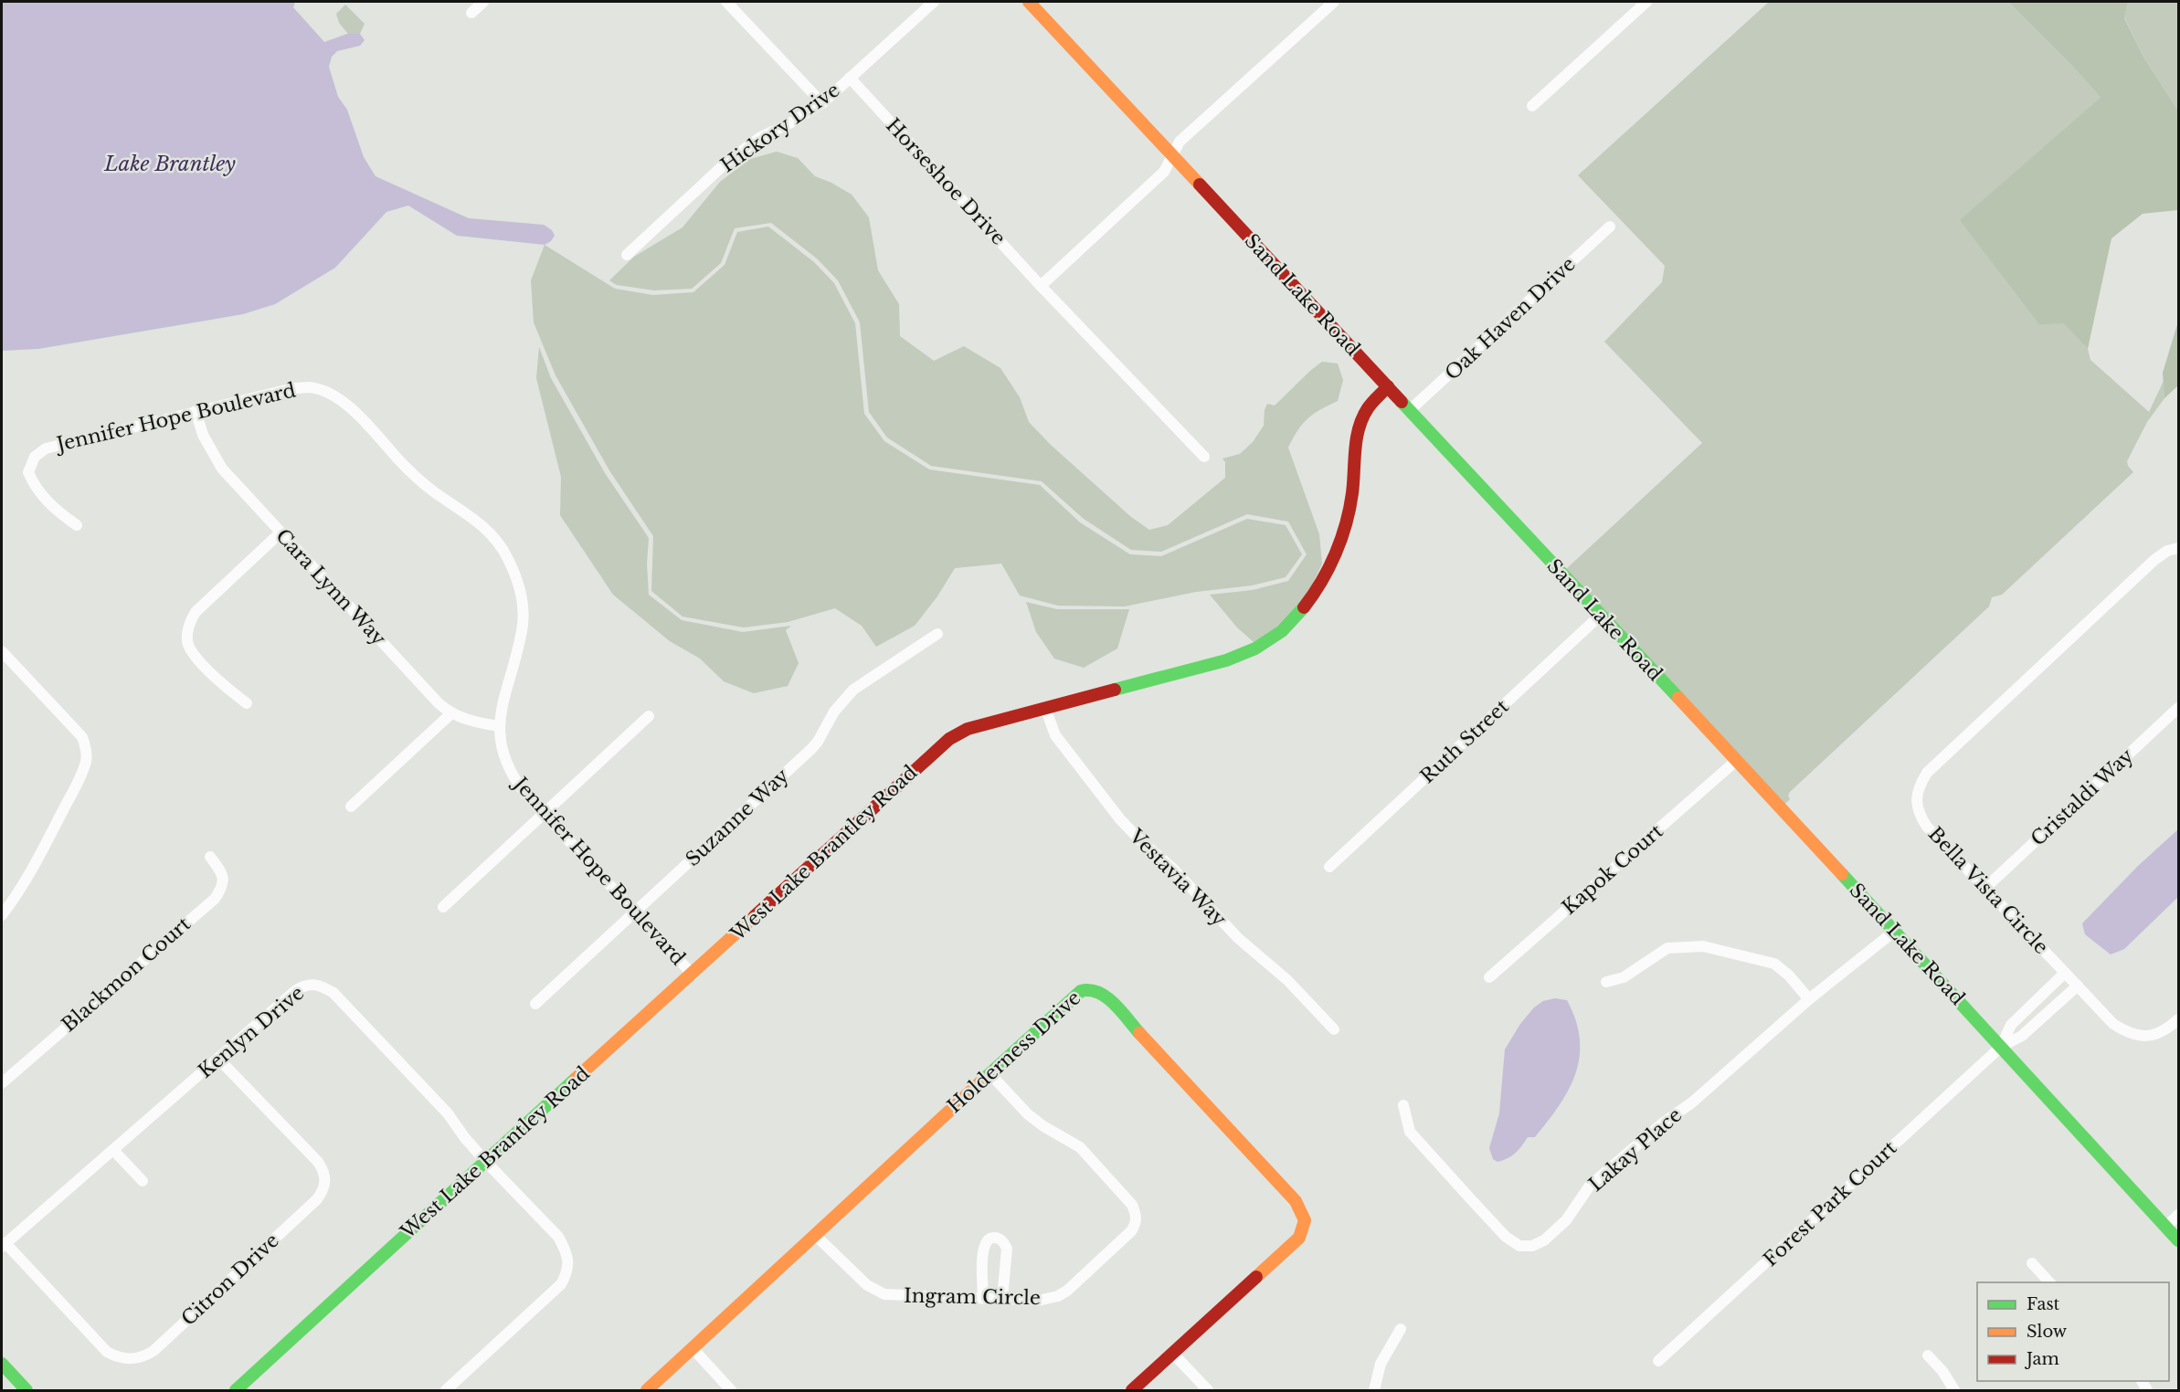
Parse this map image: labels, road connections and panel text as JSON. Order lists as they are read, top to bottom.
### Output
{
  "streets": {
    "street": [
      "Hickory Drive",
      "Horseshoe Drive",
      "Sand Lake Road",
      "Oak Haven Drive",
      "Jennifer Hope Boulevard",
      "Cara Lynn Way",
      "Ruth Street",
      "Cristaldi Way",
      "Suzanne Way",
      "West Lake Brantley Road",
      "Kapok Court",
      "Vestavia Way",
      "Bella Vista Circle",
      "Blackmon Court",
      "Kenlyn Drive",
      "Holderness Drive",
      "Lakay Place",
      "Forest Park Court",
      "Citron Drive",
      "Ingram Circle"
    ]
  },
  "crossings": [
    ["Hickory Drive", "Horseshoe Drive"],
    ["Sand Lake Road", "Oak Haven Drive"],
    ["Sand Lake Road", "Ruth Street"],
    ["Sand Lake Road", "West Lake Brantley Road"],
    ["Sand Lake Road", "Kapok Court"],
    ["Sand Lake Road", "Lakay Place"],
    ["Sand Lake Road", "Forest Park Court"],
    ["Jennifer Hope Boulevard", "Cara Lynn Way"],
    ["Jennifer Hope Boulevard", "Suzanne Way"],
    ["Jennifer Hope Boulevard", "West Lake Brantley Road"],
    ["Cristaldi Way", "Bella Vista Circle"],
    ["West Lake Brantley Road", "Vestavia Way"],
    ["West Lake Brantley Road", "Kenlyn Drive"],
    ["Kenlyn Drive", "Citron Drive"],
    ["Holderness Drive", "Ingram Circle"]
  ],
  "water": ["Lake Brantley"],
  "legend": ["Fast", "Slow", "Jam"]
}
